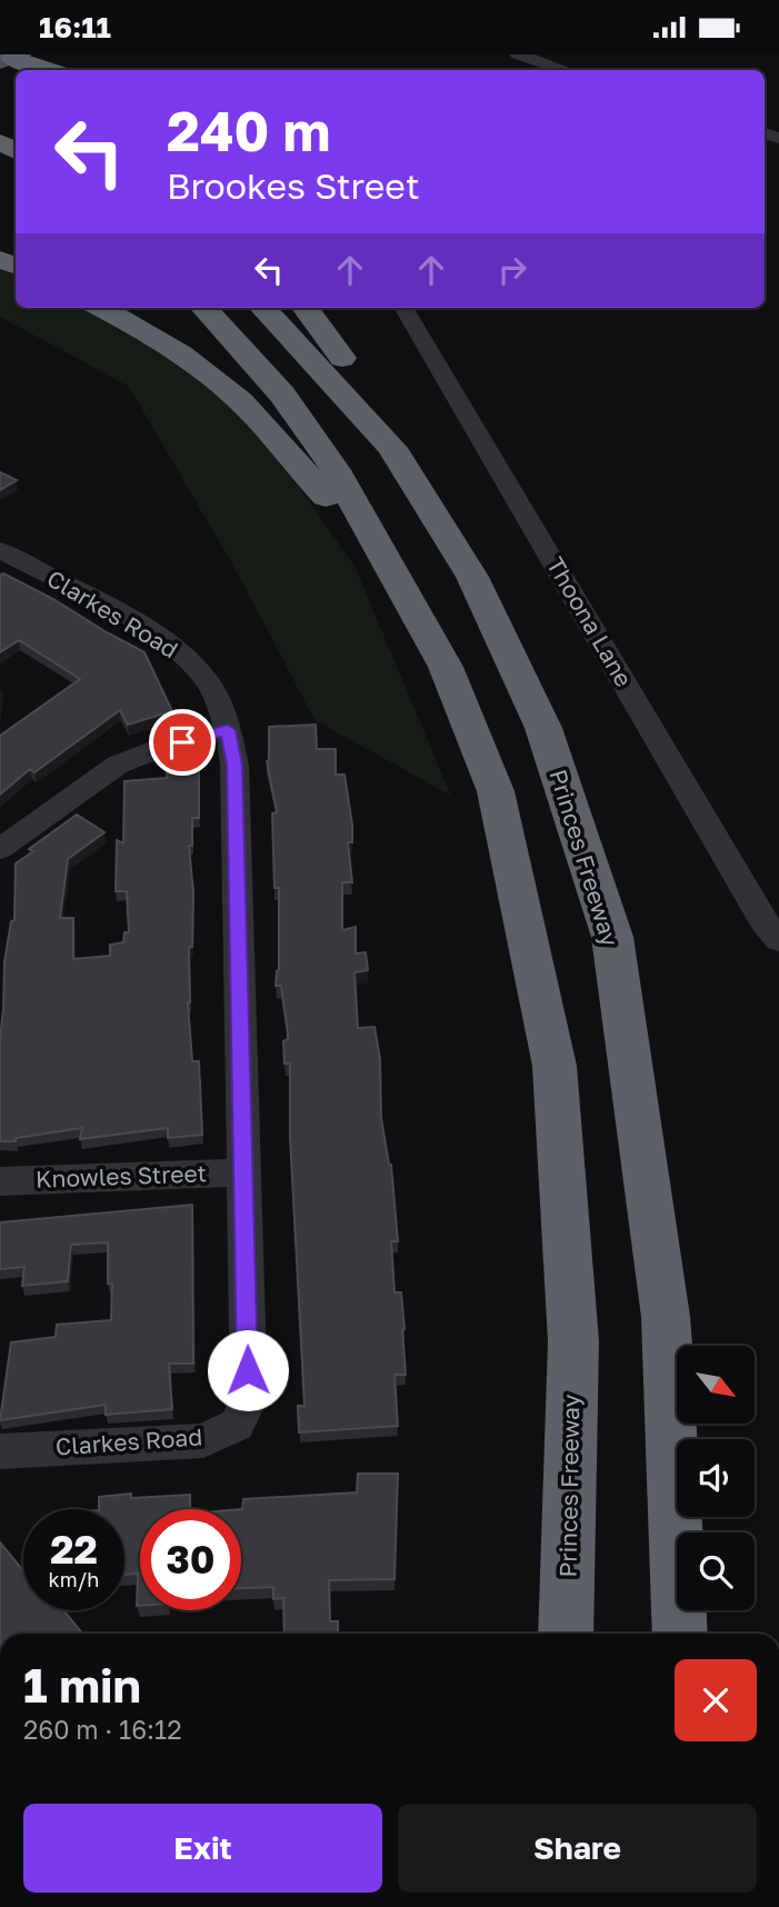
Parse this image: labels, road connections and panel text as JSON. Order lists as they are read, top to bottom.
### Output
{
  "streets": {
    "highway": ["Princes Freeway"],
    "street": ["Clarkes Road", "Thoona Lane", "Knowles Street"]
  },
  "crossings": [
    ["Clarkes Road", "Knowles Street"]
  ],
  "north": "bottom right",
  "page": {
    "status": "16:11",
    "turn": ["240 m", "Brookes Street"],
    "speed": "22 km/h",
    "limit": "30",
    "heading": ["1 min", "260 m · 16:12"],
    "buttons": ["Exit", "Share"]
  }
}
